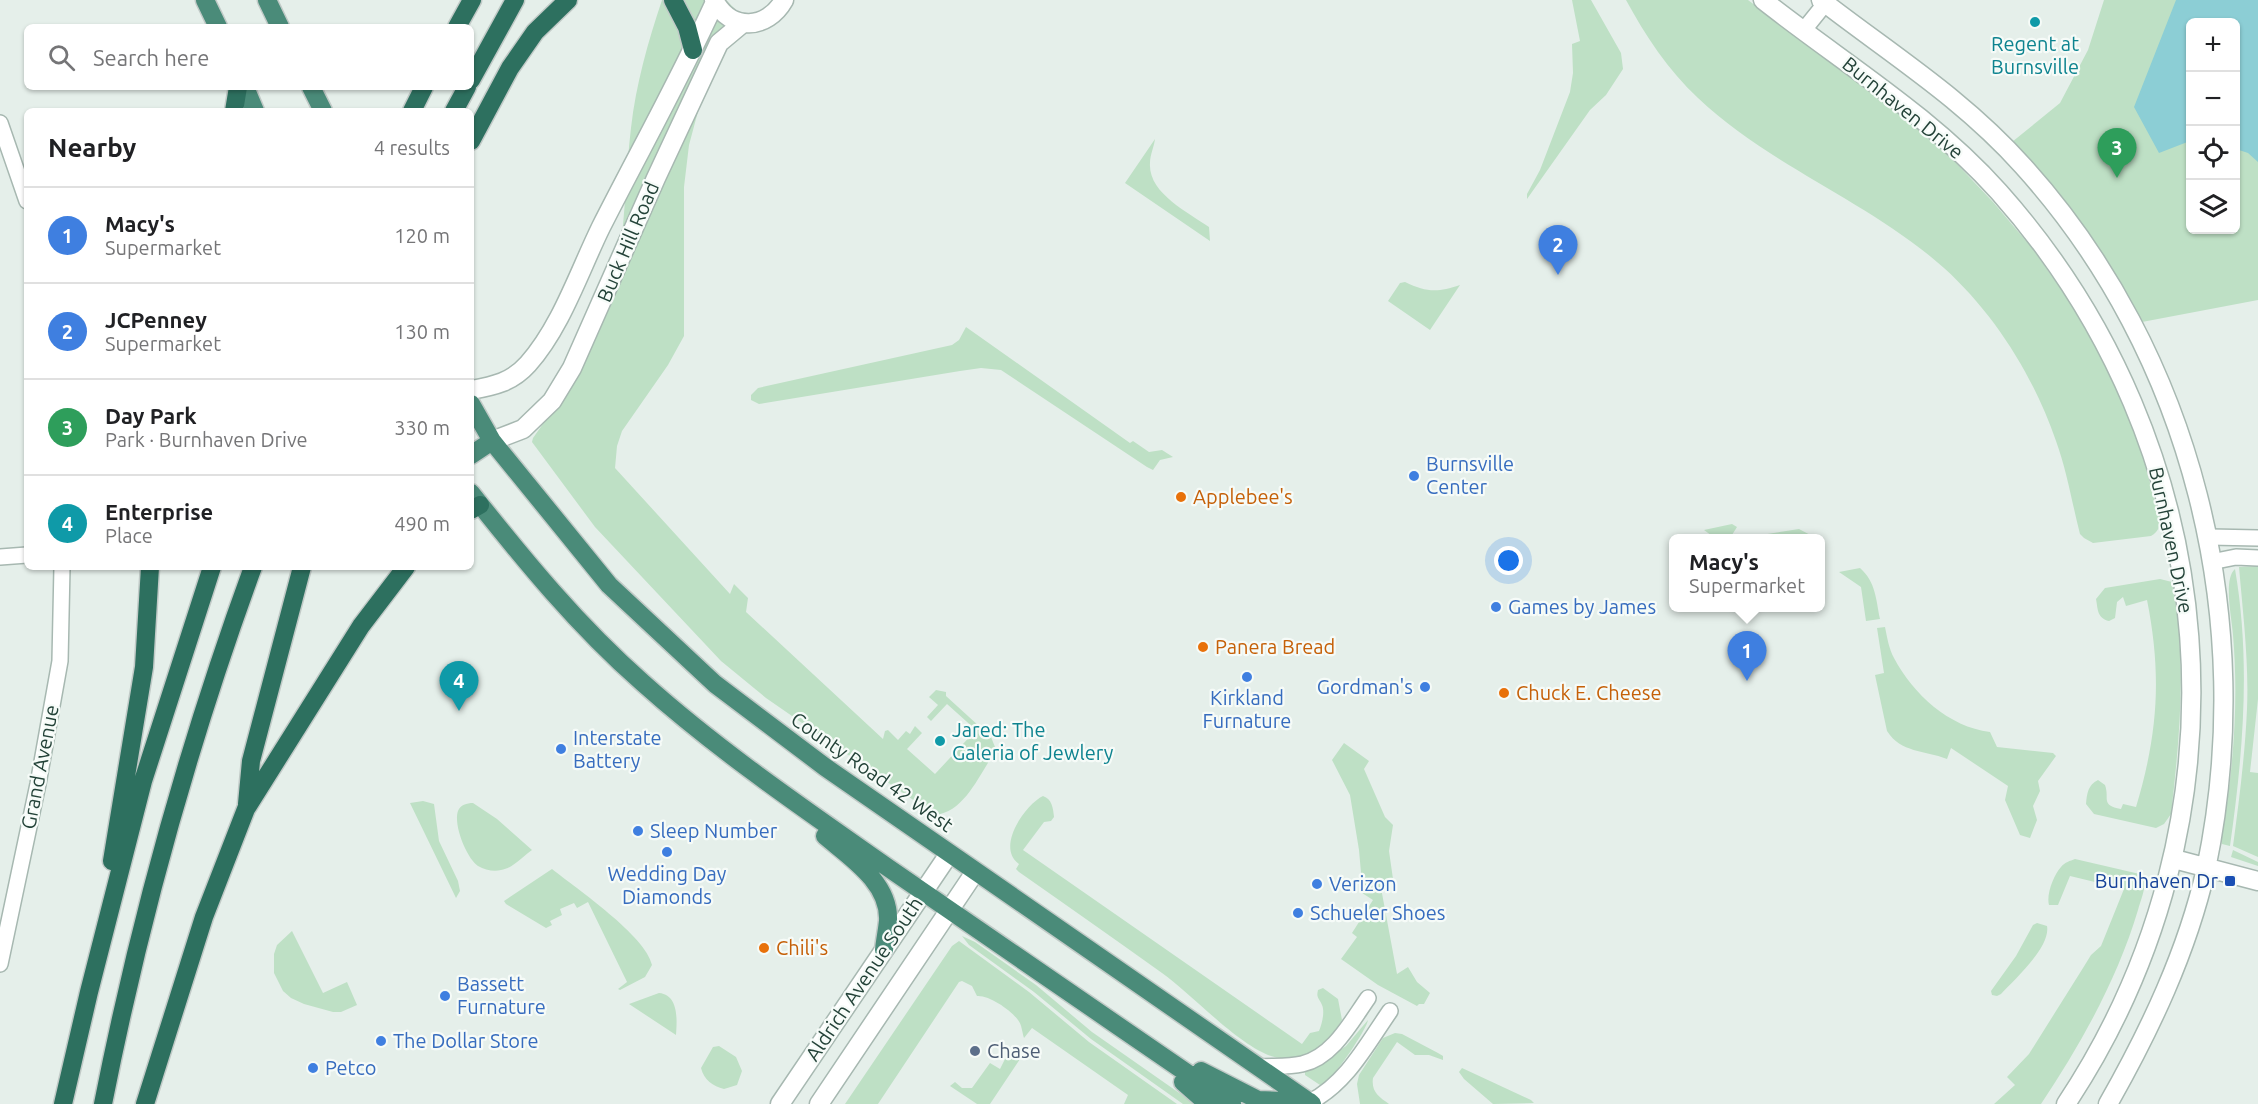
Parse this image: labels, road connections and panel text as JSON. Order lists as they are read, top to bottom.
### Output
{
  "streets": {
    "highway": ["County Road 42 West"],
    "street": [
      "Burnhaven Drive",
      "Buck Hill Road",
      "Grand Avenue",
      "Aldrich Avenue South"
    ]
  },
  "crossings": [
    ["Buck Hill Road", "County Road 42 West"],
    ["County Road 42 West", "Aldrich Avenue South"]
  ],
  "places": {
    "other": [
      "Regent at Burnsville",
      "Burnsville Center",
      "Applebee's",
      "Games by James",
      "Panera Bread",
      "Kirkland Furnature",
      "Gordman's",
      "Chuck E. Cheese",
      "Jared: The Galeria of Jewlery",
      "Interstate Battery",
      "Sleep Number",
      "Wedding Day Diamonds",
      "Verizon",
      "Schueler Shoes",
      "Chili's",
      "Bassett Furnature",
      "The Dollar Store",
      "Chase",
      "Petco"
    ],
    "transit": ["Burnhaven Dr"]
  },
  "page": {
    "map_buttons": ["+", "−"],
    "search": "Search here",
    "heading": ["Nearby", "4 results"],
    "pins": [
      "3",
      "2",
      "1",
      "4"
    ],
    "list": [
      {
        "mark": "1",
        "name": "Macy's",
        "note": "Supermarket",
        "value": "120 m"
      },
      {
        "mark": "2",
        "name": "JCPenney",
        "note": "Supermarket",
        "value": "130 m"
      },
      {
        "mark": "3",
        "name": "Day Park",
        "note": "Park · Burnhaven Drive",
        "value": "330 m"
      },
      {
        "mark": "4",
        "name": "Enterprise",
        "note": "Place",
        "value": "490 m"
      }
    ],
    "popup": ["Macy's", "Supermarket"]
  }
}
